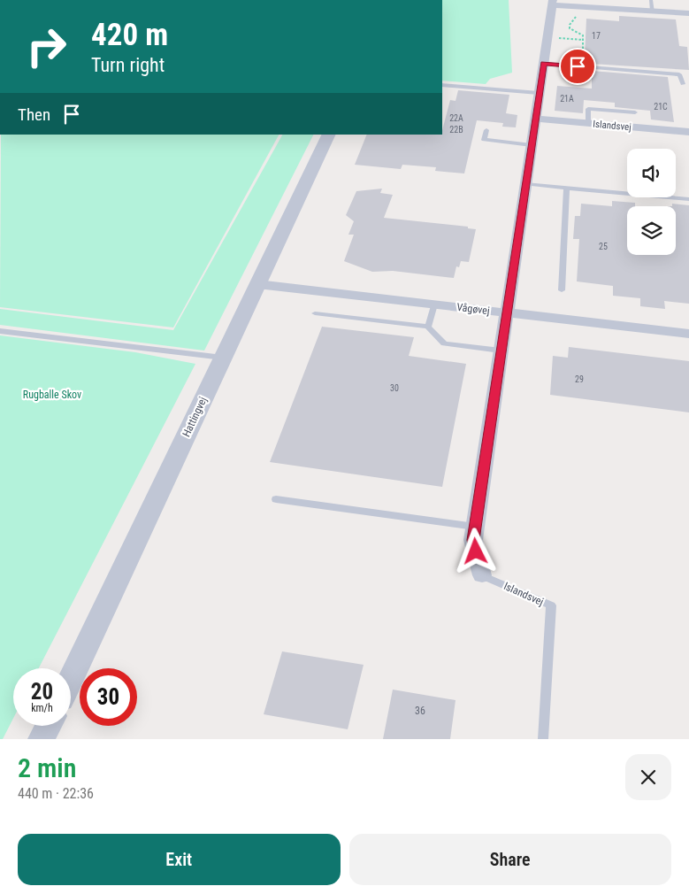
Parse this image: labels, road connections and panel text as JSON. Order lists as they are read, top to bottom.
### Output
{
  "streets": {
    "street": ["Islandsvej", "Vågøvej", "Hattingvej"]
  },
  "crossings": [
    ["Islandsvej", "Vågøvej"],
    ["Vågøvej", "Hattingvej"]
  ],
  "parks": ["Rugballe Skov"],
  "house_numbers": [
    "17",
    "21A",
    "21C",
    "22A",
    "22B",
    "25",
    "29",
    "30",
    "36"
  ],
  "page": {
    "turn": ["420 m", "Turn right"],
    "then": "Then",
    "speed": "20 km/h",
    "limit": "30",
    "heading": ["2 min", "440 m · 22:36"],
    "buttons": ["Exit", "Share"]
  }
}
